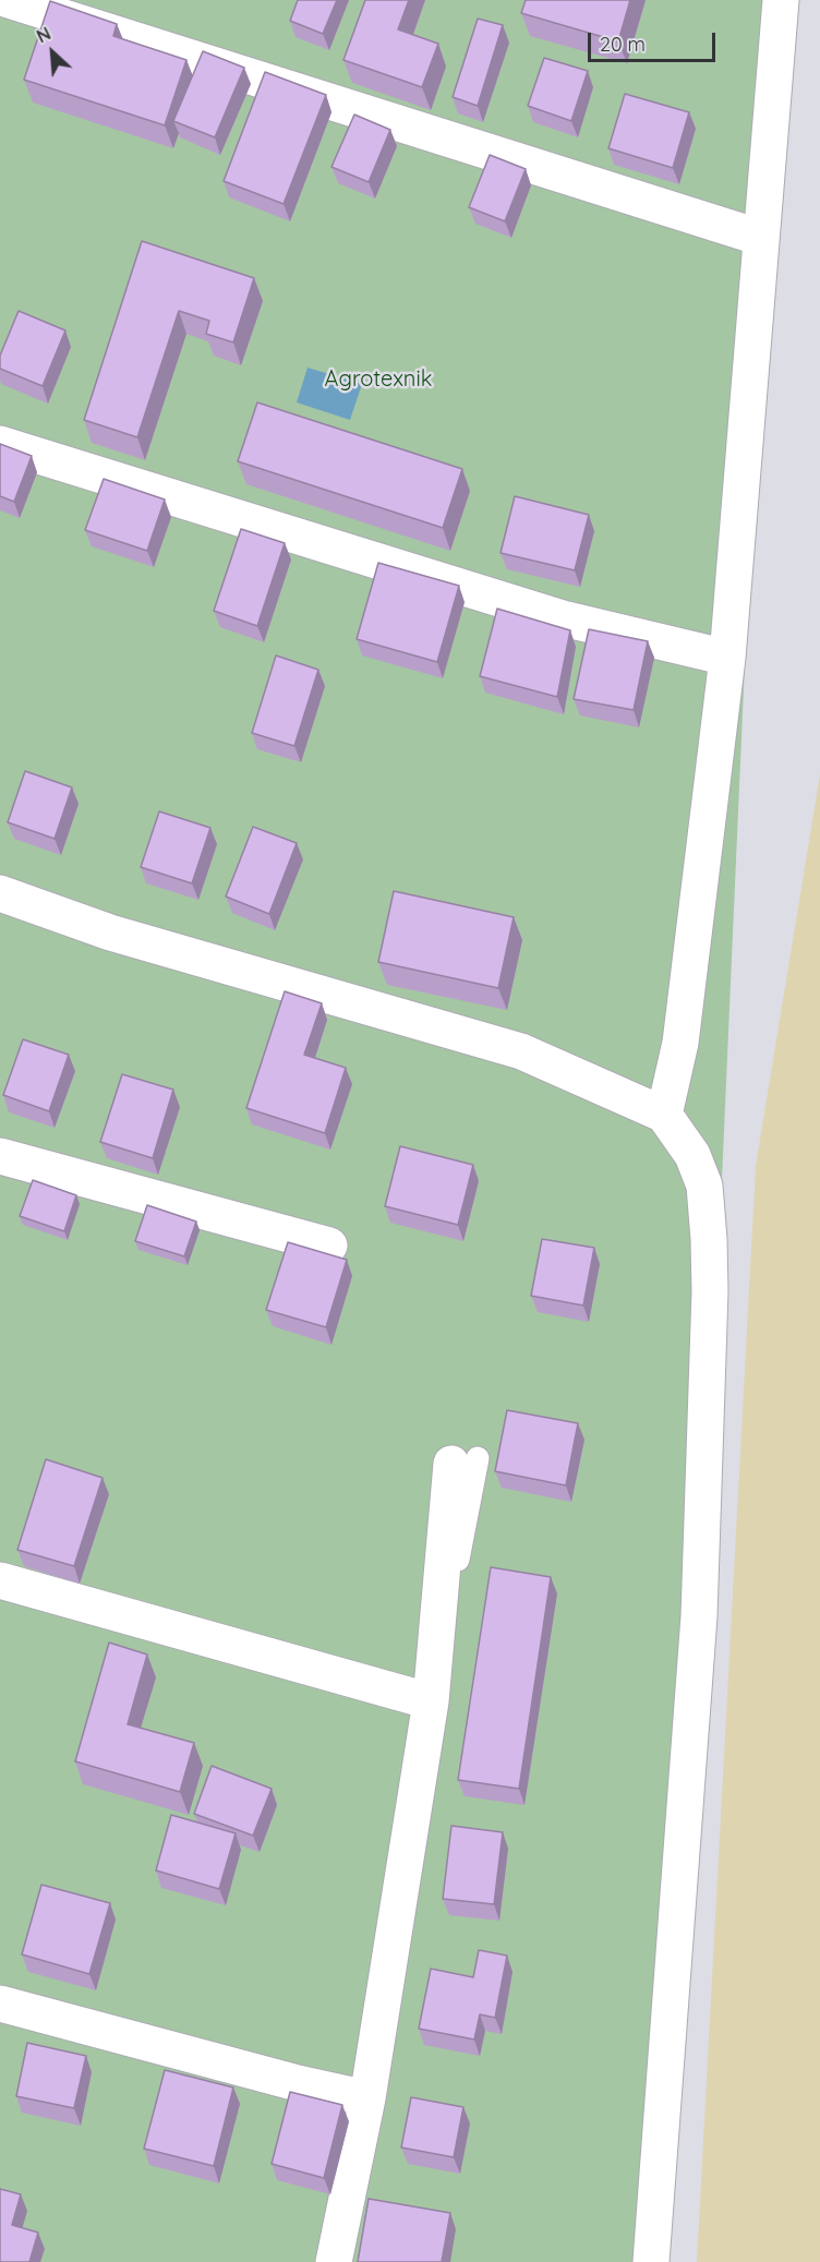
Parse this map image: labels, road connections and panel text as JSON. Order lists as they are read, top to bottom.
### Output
{
  "parks": ["Agrotexnik"],
  "scale_bar": "20 m",
  "north": "top left"
}
